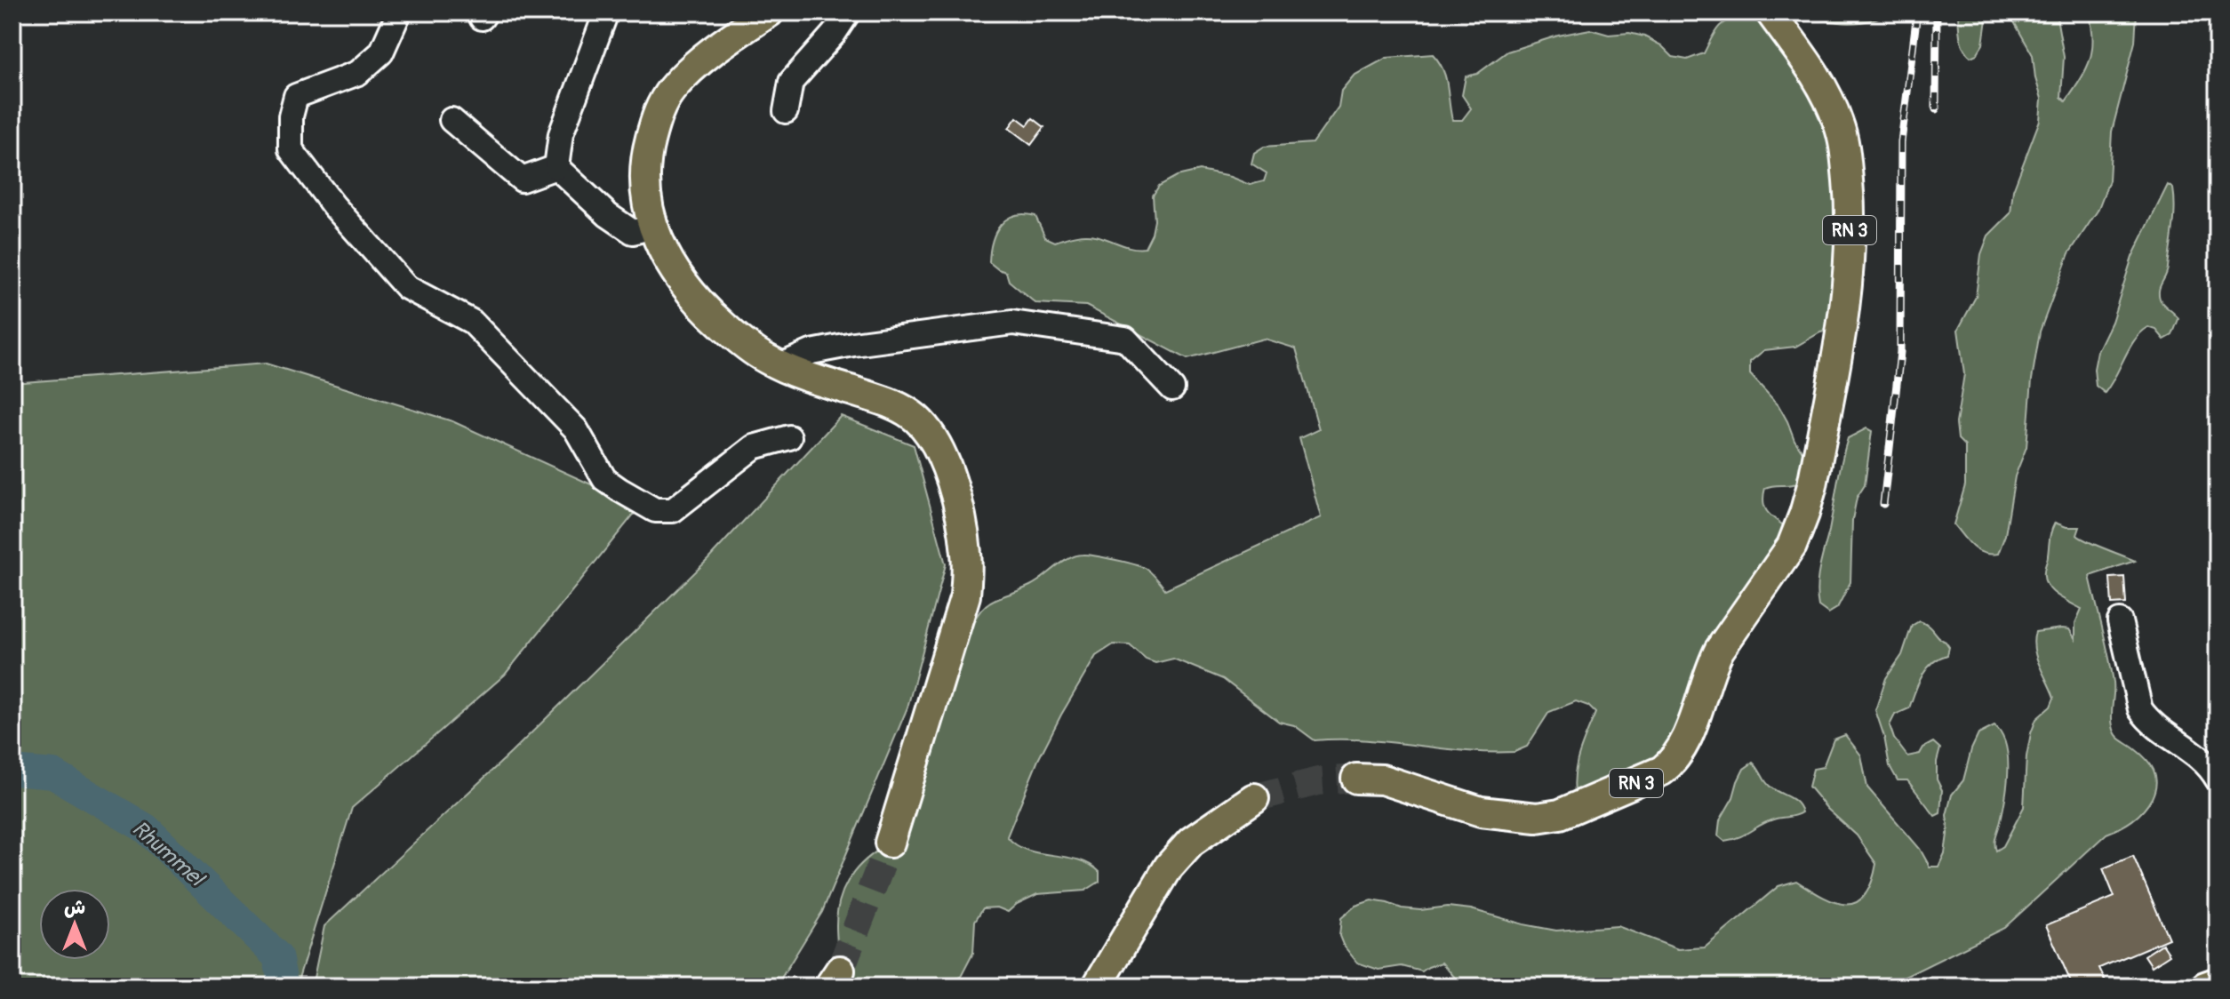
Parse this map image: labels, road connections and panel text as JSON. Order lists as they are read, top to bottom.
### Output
{
  "streets": {
    "main road": ["RN 3"]
  },
  "water": ["Rhummel"],
  "north": "top"
}
